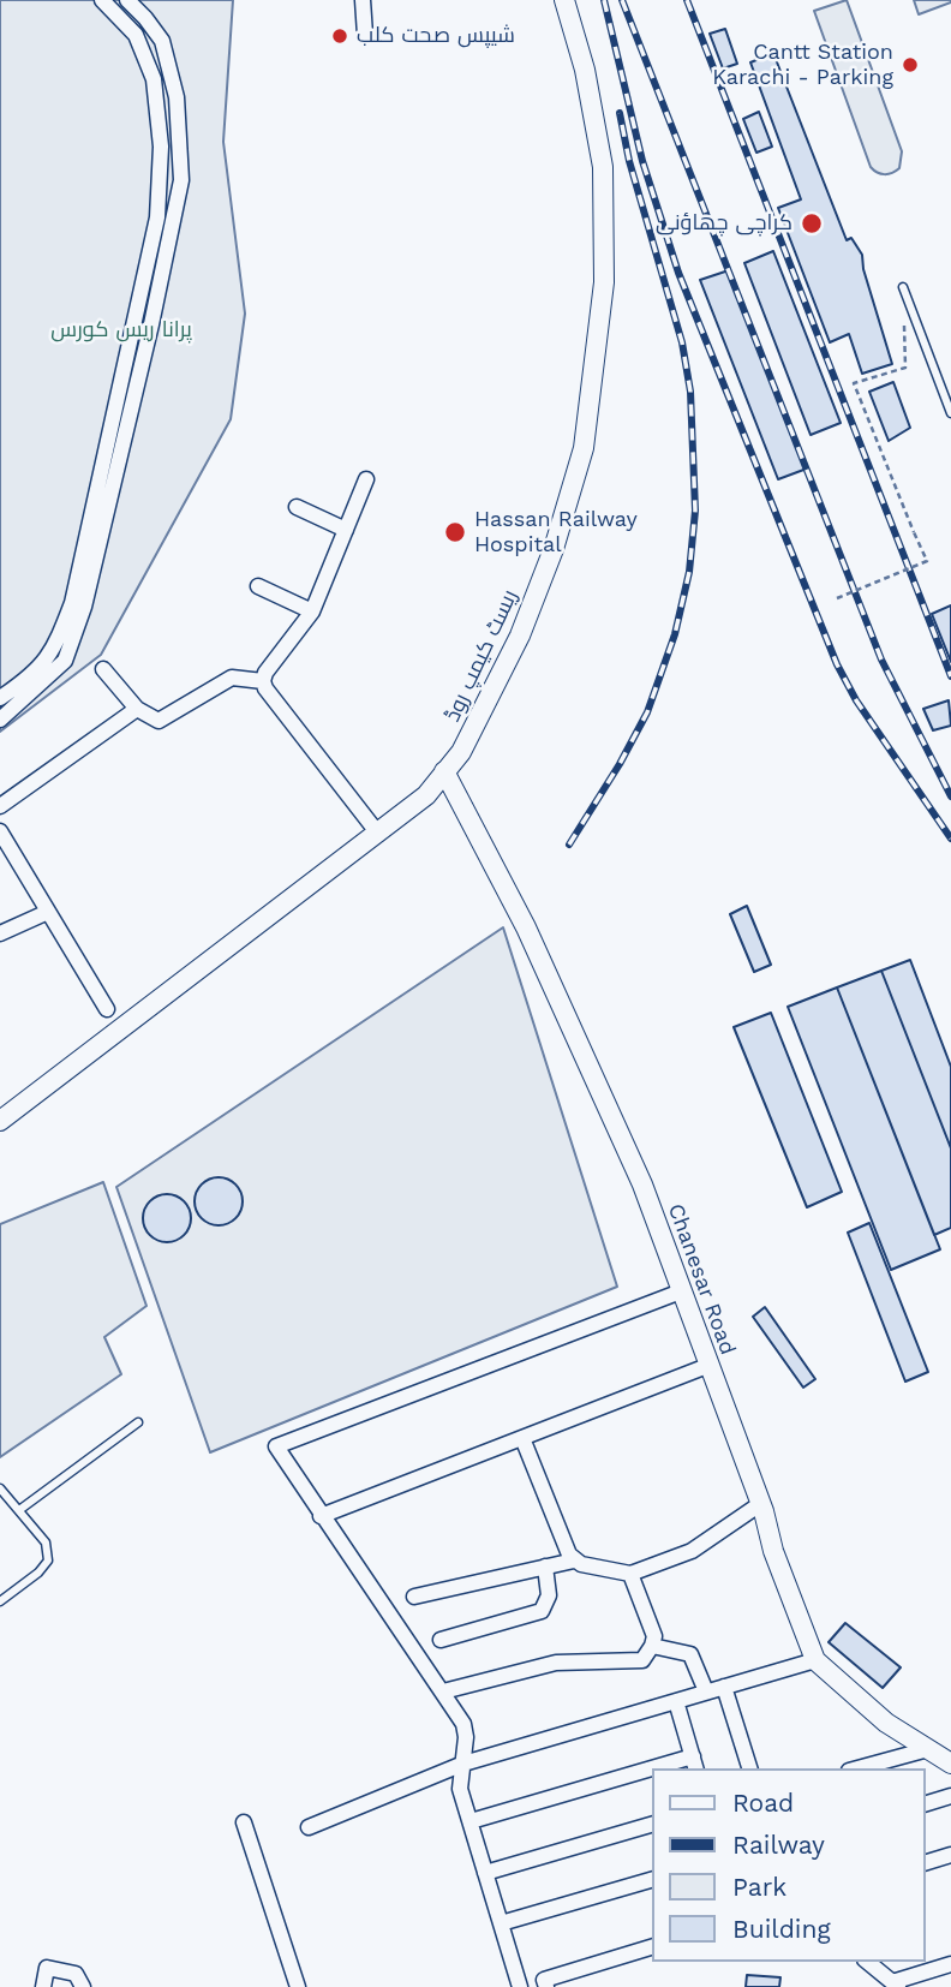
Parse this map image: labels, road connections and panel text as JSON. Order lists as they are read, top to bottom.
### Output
{
  "streets": {
    "street": ["ریسٹ کیمپ روڈ", "Chanesar Road"]
  },
  "crossings": [
    ["ریسٹ کیمپ روڈ", "Chanesar Road"]
  ],
  "parks": ["پرانا ریس کورس"],
  "places": [
    "شیپس صحت کلب",
    "Cantt Station Karachi - Parking",
    "کراچی چھاؤنی",
    "Hassan Railway Hospital"
  ],
  "legend": [
    "Road",
    "Railway",
    "Park",
    "Building"
  ]
}
